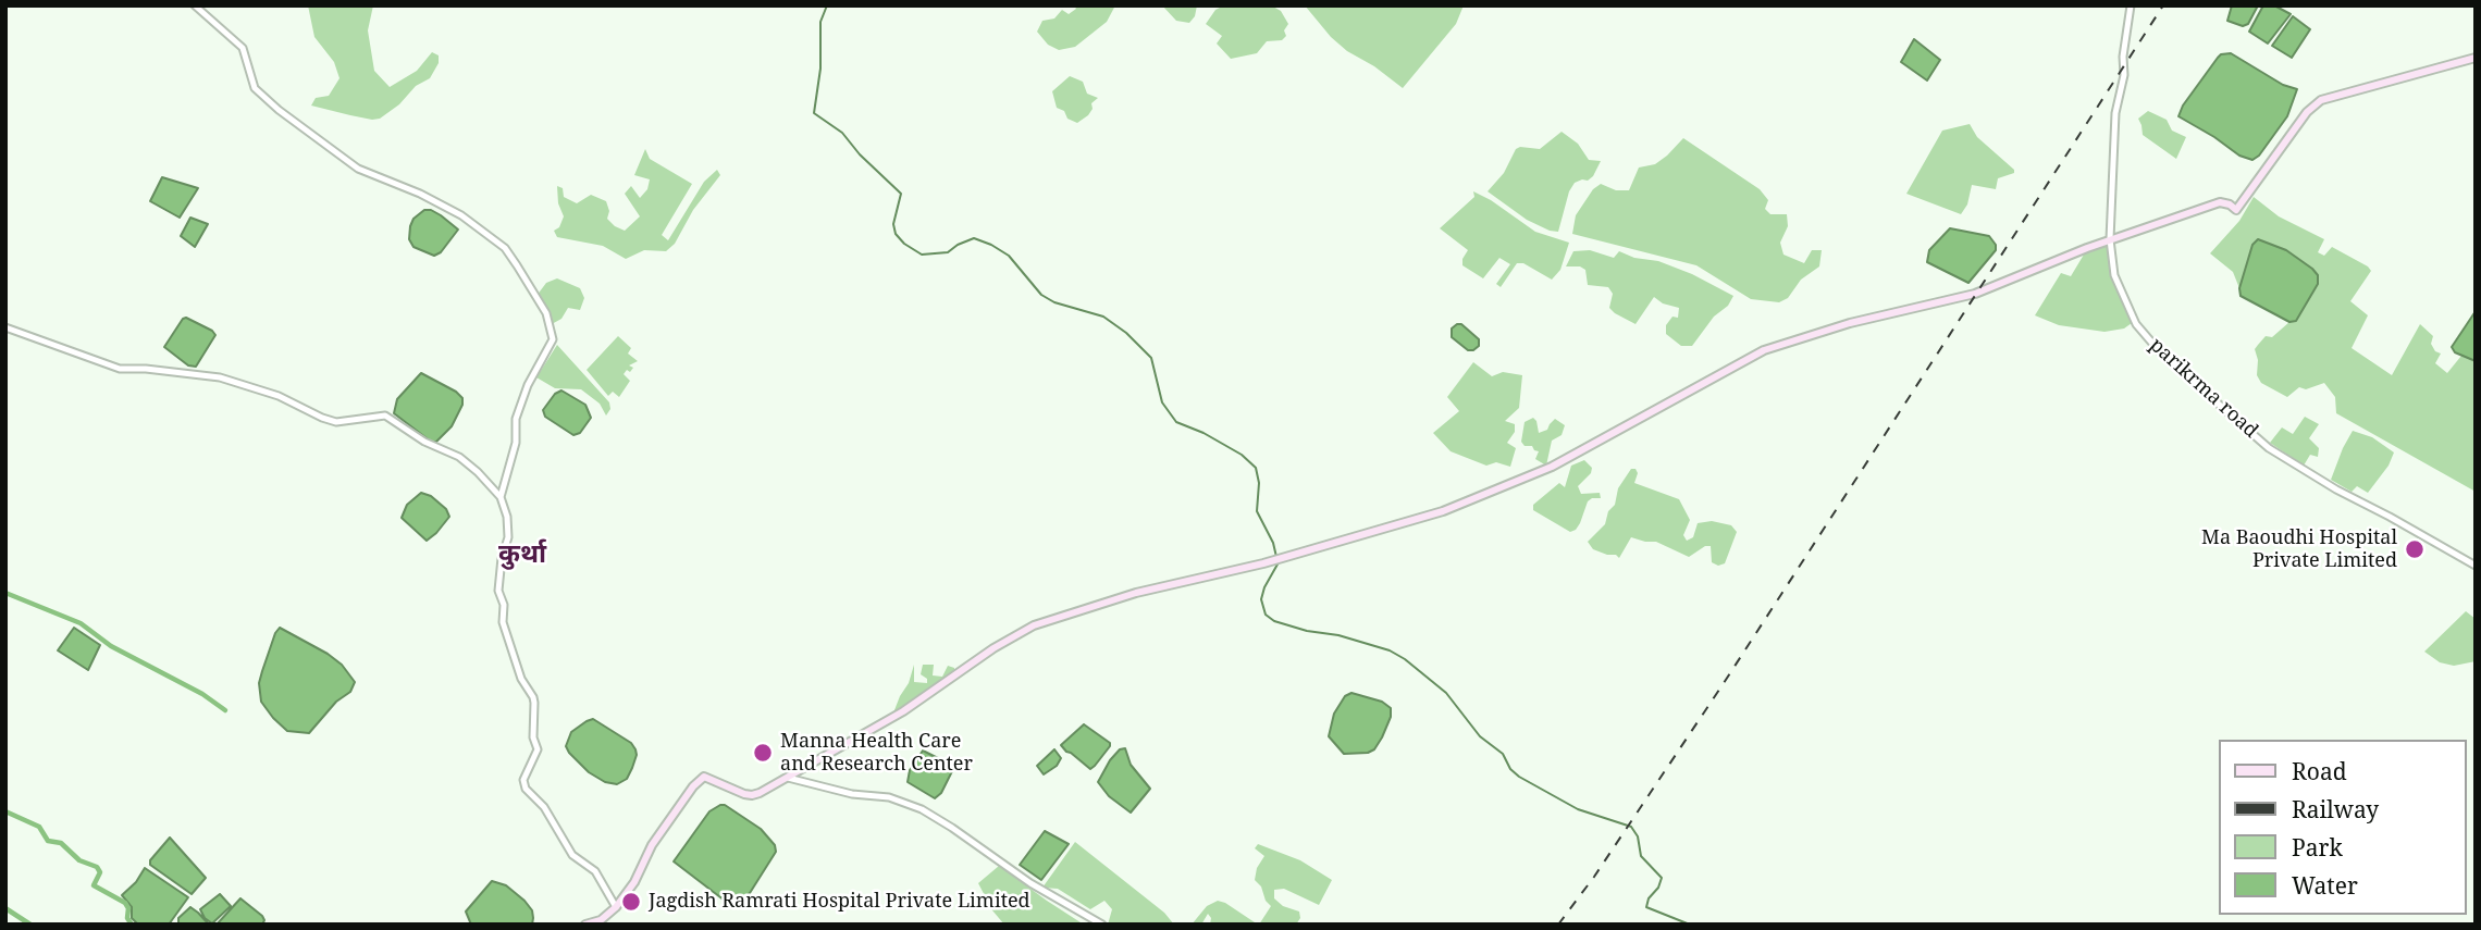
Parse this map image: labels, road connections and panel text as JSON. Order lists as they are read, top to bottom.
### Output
{
  "streets": {
    "street": ["parikrma road"]
  },
  "districts": ["कुर्था"],
  "places": ["Ma Baoudhi Hospital Private Limited", "Manna Health Care and Research Center", "Jagdish Ramrati Hospital Private Limited"],
  "legend": [
    "Road",
    "Railway",
    "Park",
    "Water"
  ]
}
